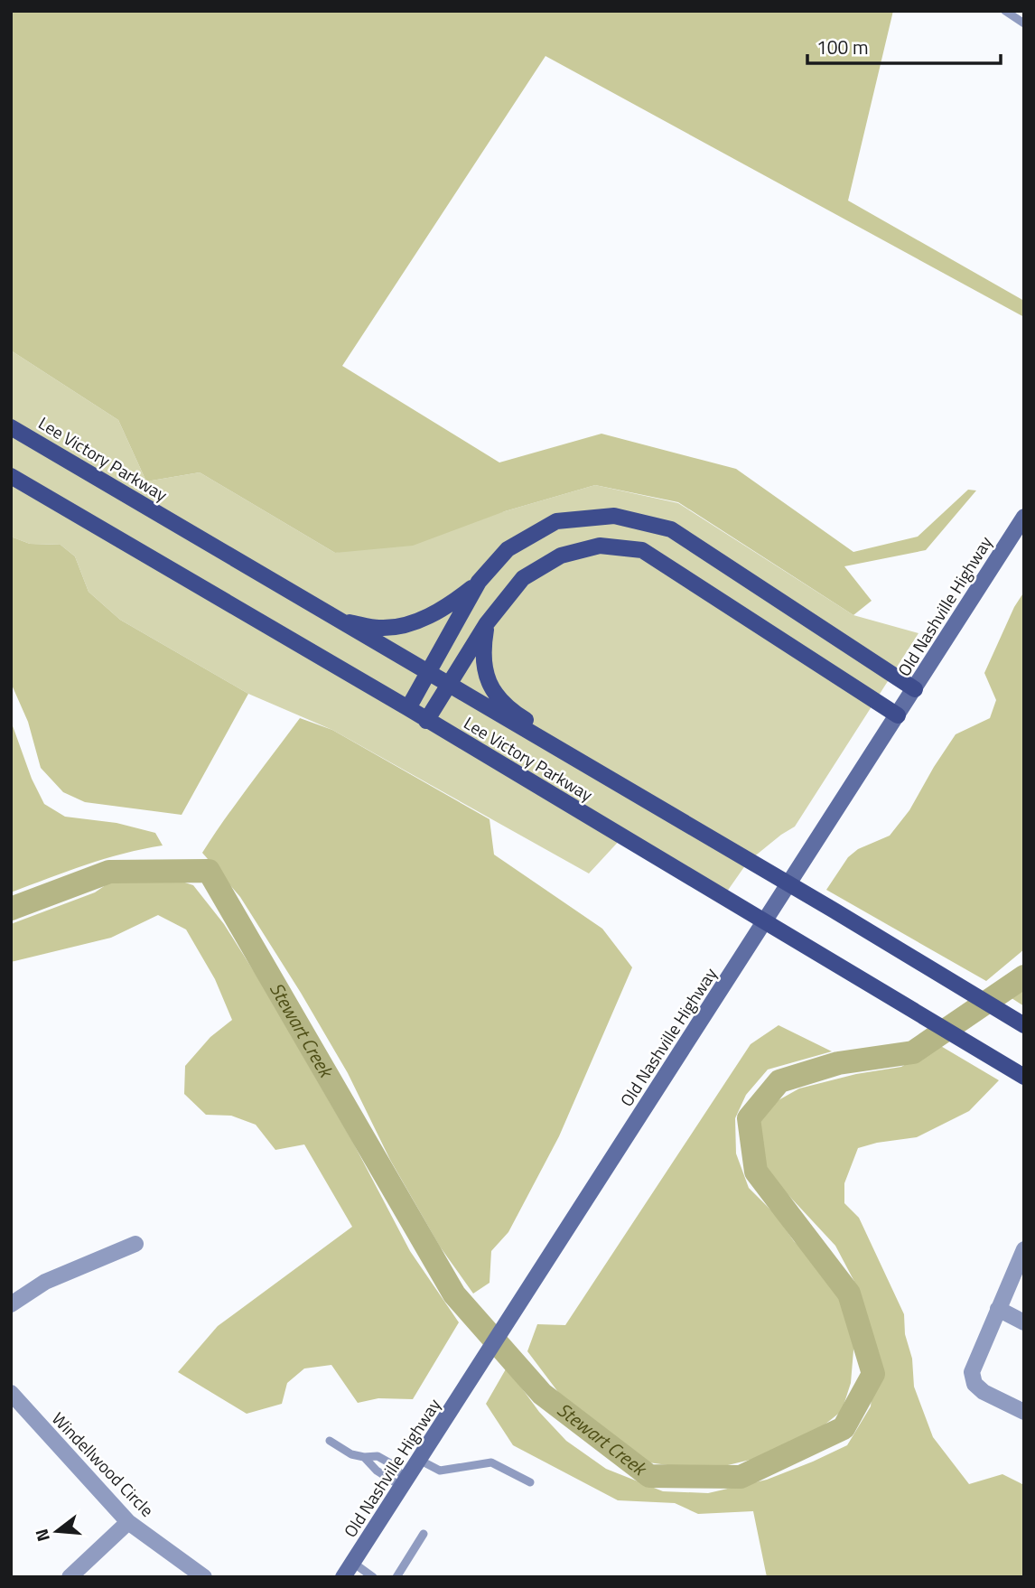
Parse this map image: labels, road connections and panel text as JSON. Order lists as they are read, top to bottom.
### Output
{
  "streets": {
    "main road": ["Lee Victory Parkway", "Old Nashville Highway"],
    "street": ["Windellwood Circle"]
  },
  "water": ["Stewart Creek"],
  "scale_bar": "100 m",
  "north": "left"
}
